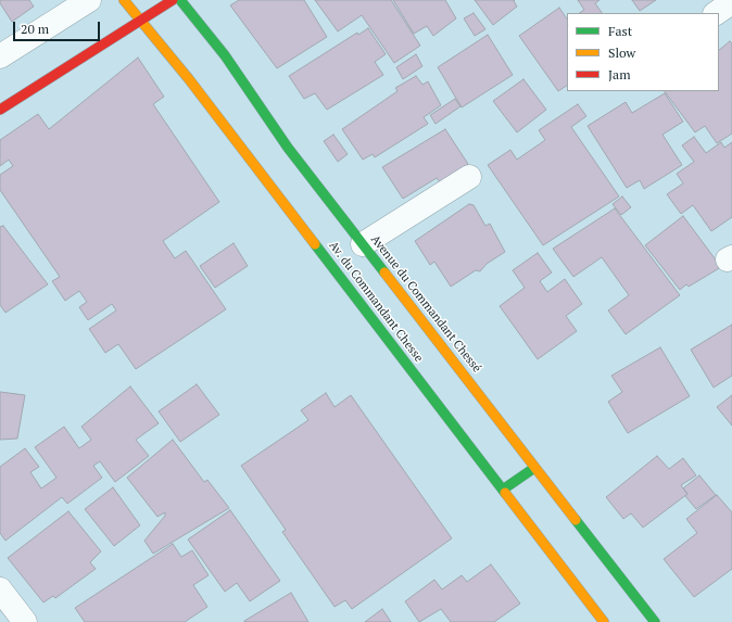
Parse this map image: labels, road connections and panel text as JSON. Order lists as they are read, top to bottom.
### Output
{
  "streets": {
    "main road": ["Av. du Commandant Chesse", "Avenue du Commandant Chessé"]
  },
  "legend": ["Fast", "Slow", "Jam"],
  "scale_bar": "20 m"
}
